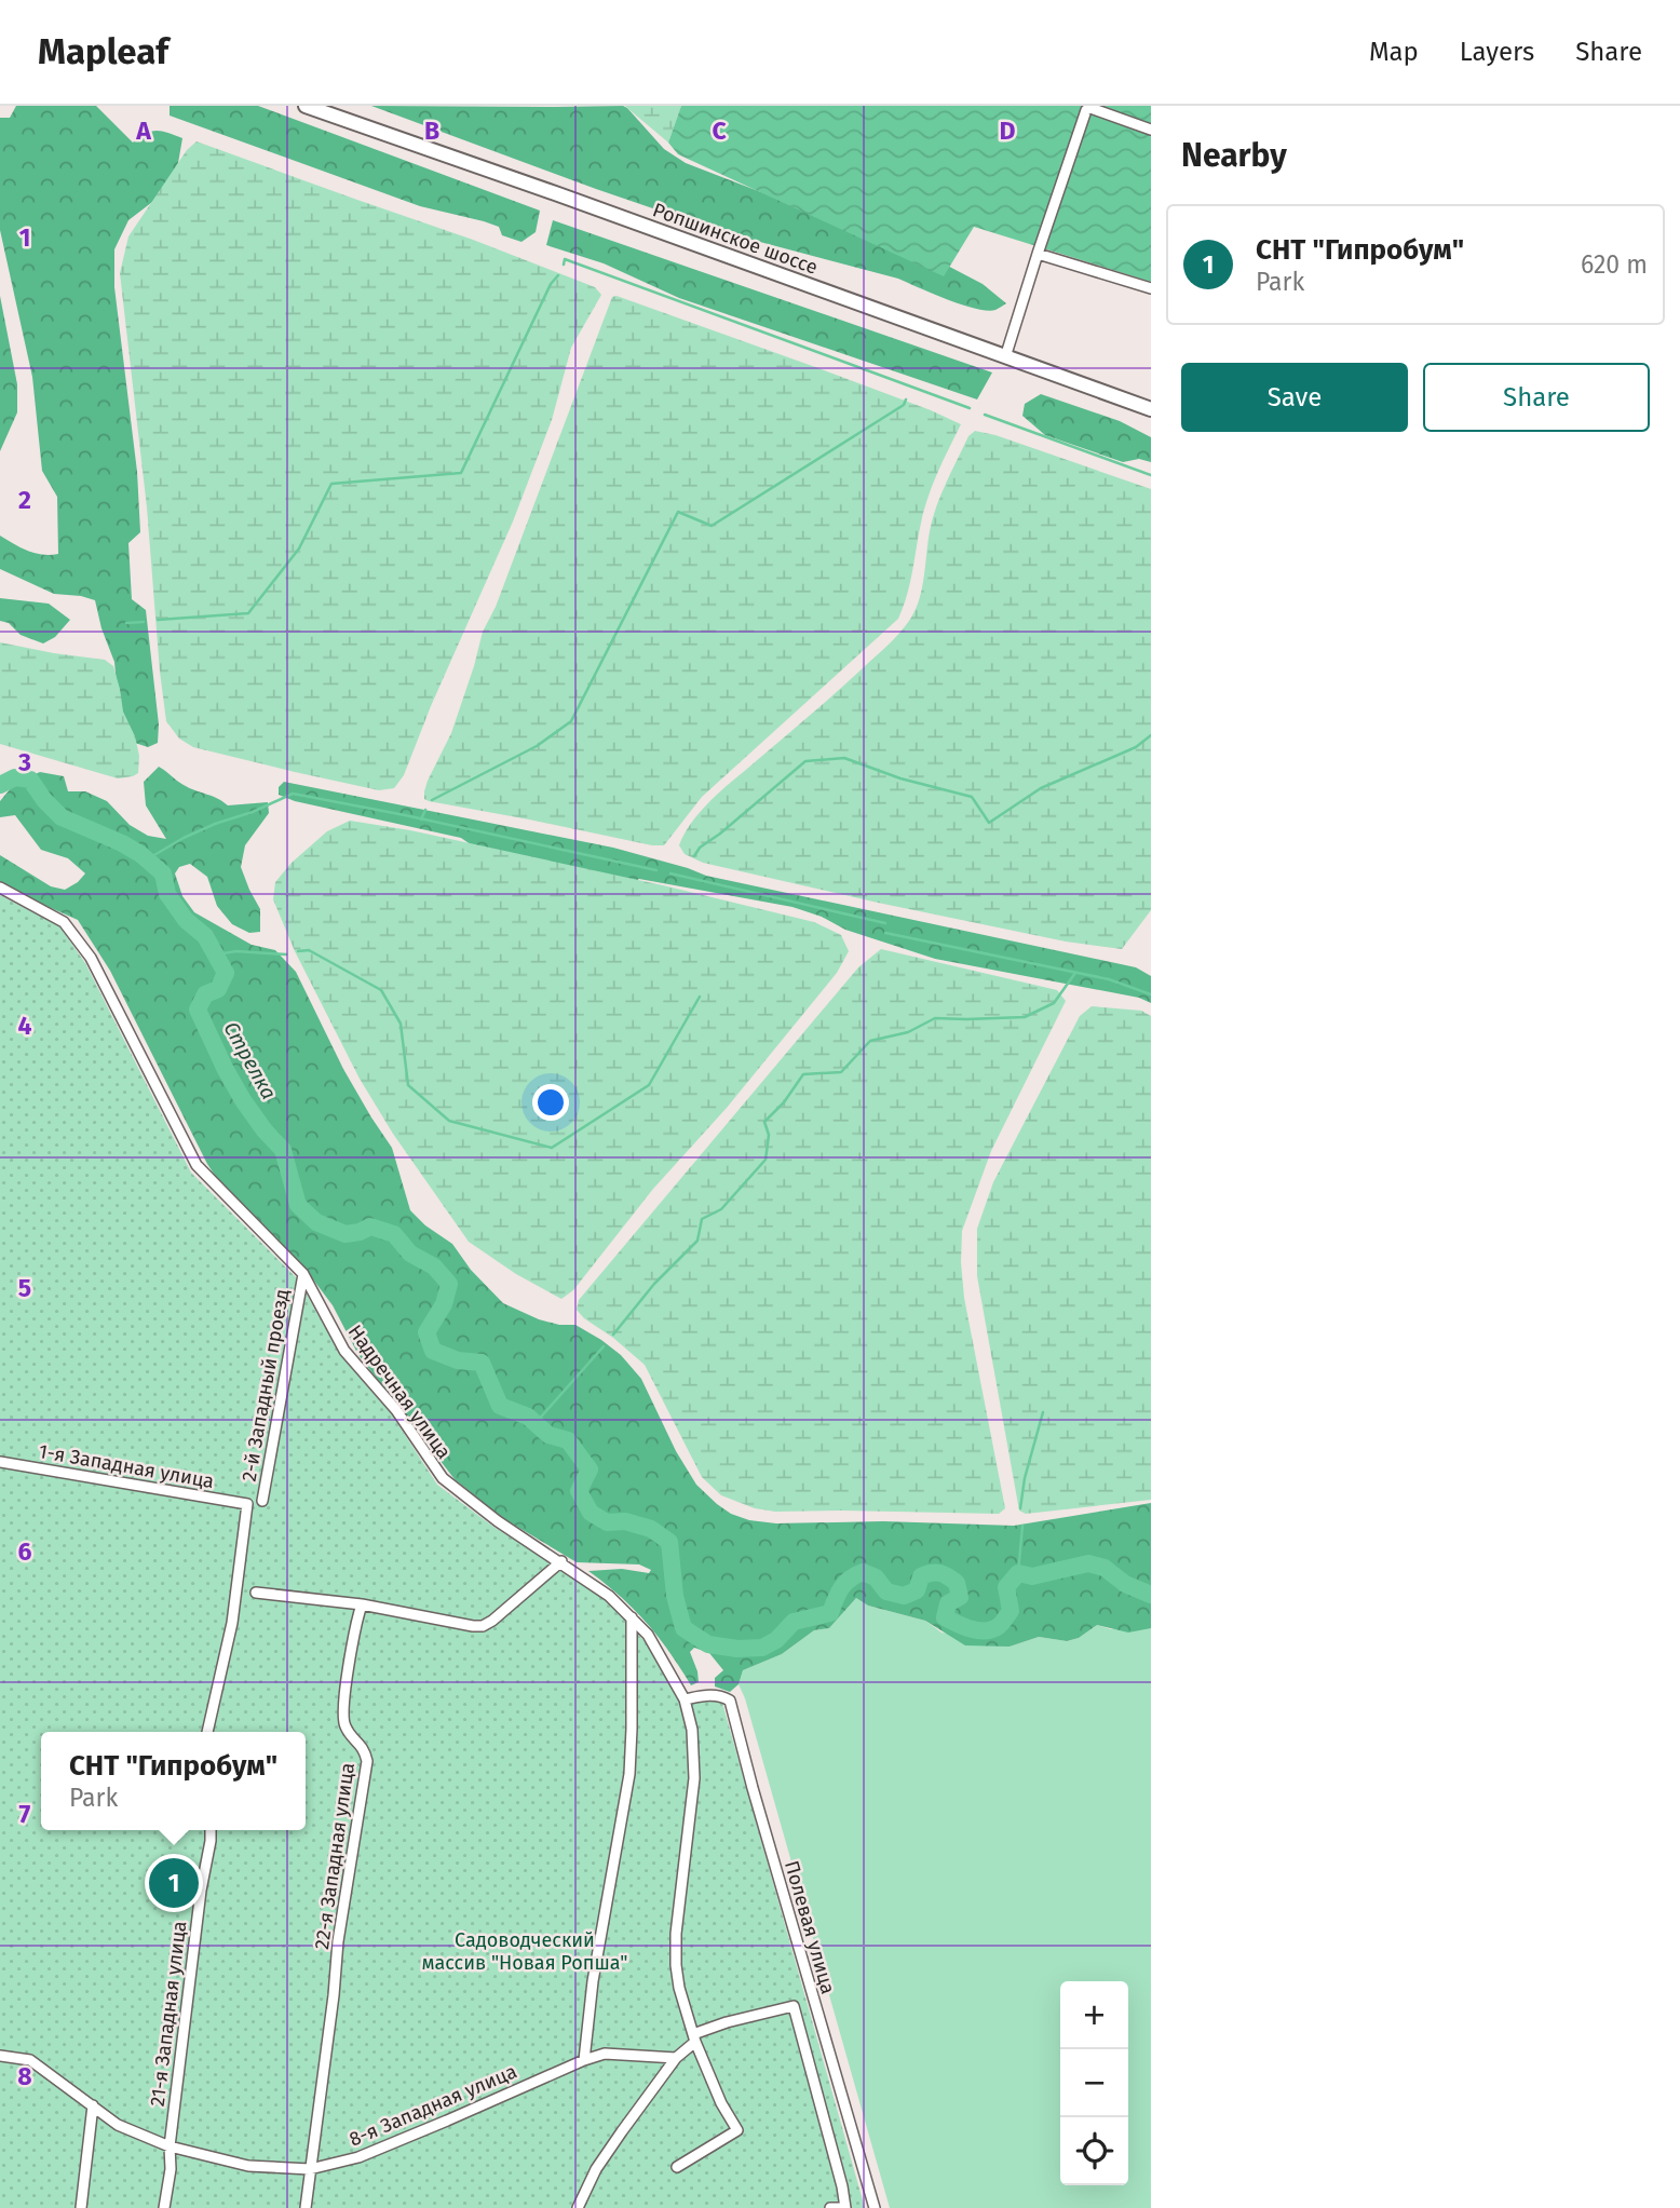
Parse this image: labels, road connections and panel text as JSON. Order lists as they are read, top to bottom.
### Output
{
  "streets": {
    "main road": ["Ропшинское шоссе"],
    "street": [
      "2-й Западный проезд",
      "Надречная улица",
      "1-я Западная улица",
      "22-я Западная улица",
      "Полевая улица",
      "21-я Западная улица",
      "8-я Западная улица"
    ]
  },
  "crossings": [
    ["2-й Западный проезд", "Надречная улица"],
    ["Надречная улица", "Полевая улица"],
    ["22-я Западная улица", "8-я Западная улица"],
    ["21-я Западная улица", "8-я Западная улица"]
  ],
  "water": ["Стрелка"],
  "parks": ["Садоводческий массив \"Новая Ропша\""],
  "page": {
    "header": "Mapleaf",
    "nav": ["Map", "Layers", "Share"],
    "heading": "Nearby",
    "list": [
      {
        "mark": "1",
        "name": "СНТ \"Гипробум\"",
        "note": "Park",
        "value": "620 m"
      }
    ],
    "buttons": ["Save", "Share"],
    "popup": ["СНТ \"Гипробум\"", "Park"],
    "pins": "1",
    "map_buttons": ["+", "−"]
  },
  "grid": {
    "columns": [
      "A",
      "B",
      "C",
      "D"
    ],
    "rows": [
      "1",
      "2",
      "3",
      "4",
      "5",
      "6",
      "7",
      "8"
    ]
  }
}
